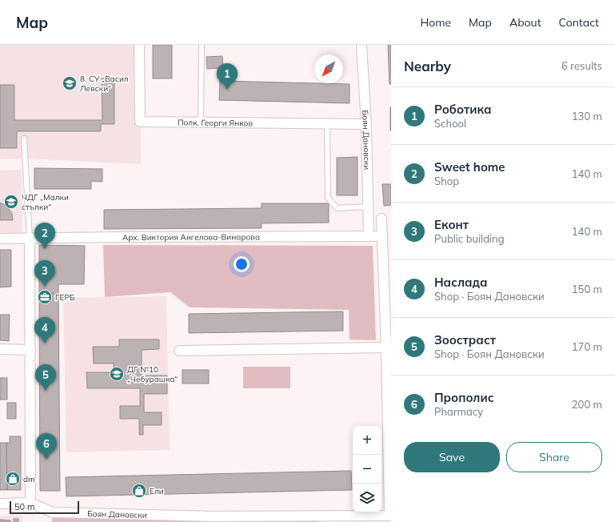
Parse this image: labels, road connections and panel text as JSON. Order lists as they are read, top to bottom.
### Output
{
  "streets": {
    "street": ["Полк. Георги Янков", "Боян Дановски", "Арх. Виктория Ангелова-Винарова"]
  },
  "crossings": [
    ["Полк. Георги Янков", "Боян Дановски"],
    ["Боян Дановски", "Арх. Виктория Ангелова-Винарова"]
  ],
  "places": {
    "school or university": ["8. СУ „Васил Левски“", "ЧДГ „Малки стъпки“", "ДГ №10 „Чебурашка“"],
    "office": ["ГЕРБ"],
    "shop": ["dm", "Ели"]
  },
  "scale_bar": "50 m",
  "north": "bottom left",
  "page": {
    "header": "Map",
    "nav": [
      "Home",
      "Map",
      "About",
      "Contact"
    ],
    "heading": ["Nearby", "6 results"],
    "pins": [
      "1",
      "2",
      "3",
      "4",
      "5",
      "6"
    ],
    "list": [
      {
        "mark": "1",
        "name": "Роботика",
        "note": "School",
        "value": "130 m"
      },
      {
        "mark": "2",
        "name": "Sweet home",
        "note": "Shop",
        "value": "140 m"
      },
      {
        "mark": "3",
        "name": "Еконт",
        "note": "Public building",
        "value": "140 m"
      },
      {
        "mark": "4",
        "name": "Наслада",
        "note": "Shop · Боян Дановски",
        "value": "150 m"
      },
      {
        "mark": "5",
        "name": "Зоостраст",
        "note": "Shop · Боян Дановски",
        "value": "170 m"
      },
      {
        "mark": "6",
        "name": "Прополис",
        "note": "Pharmacy",
        "value": "200 m"
      }
    ],
    "map_buttons": ["+", "−"],
    "buttons": ["Save", "Share"],
    "scale": "50 m"
  }
}
